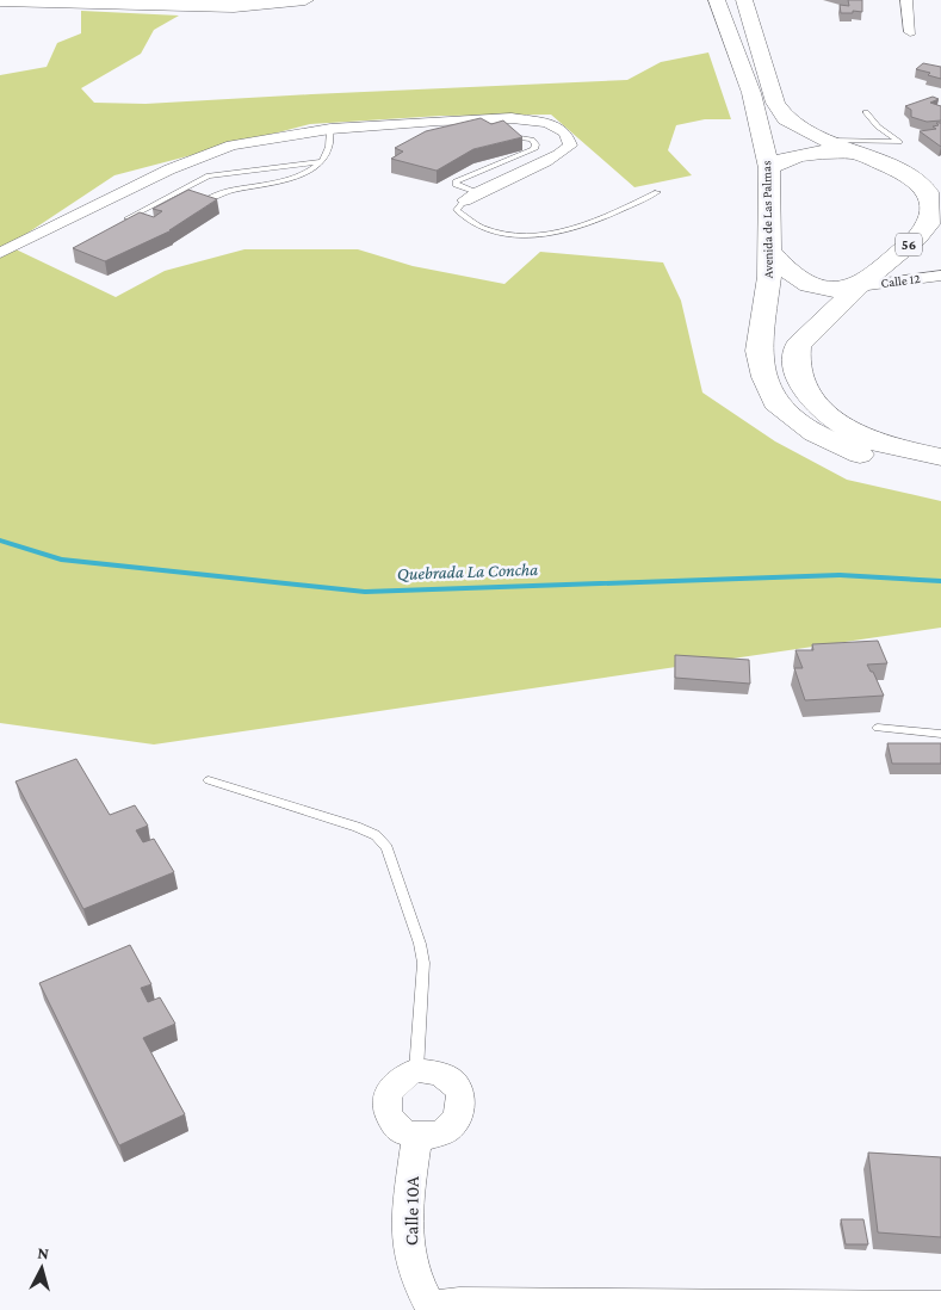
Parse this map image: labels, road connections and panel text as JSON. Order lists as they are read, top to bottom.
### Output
{
  "streets": {
    "main road": ["Avenida de Las Palmas", "56"],
    "street": ["Calle 12", "Calle 10A"]
  },
  "crossings": [
    ["Avenida de Las Palmas", "56"],
    ["Avenida de Las Palmas", "Calle 12"],
    ["56", "Calle 12"]
  ],
  "water": ["Quebrada La Concha"],
  "north": "top"
}
